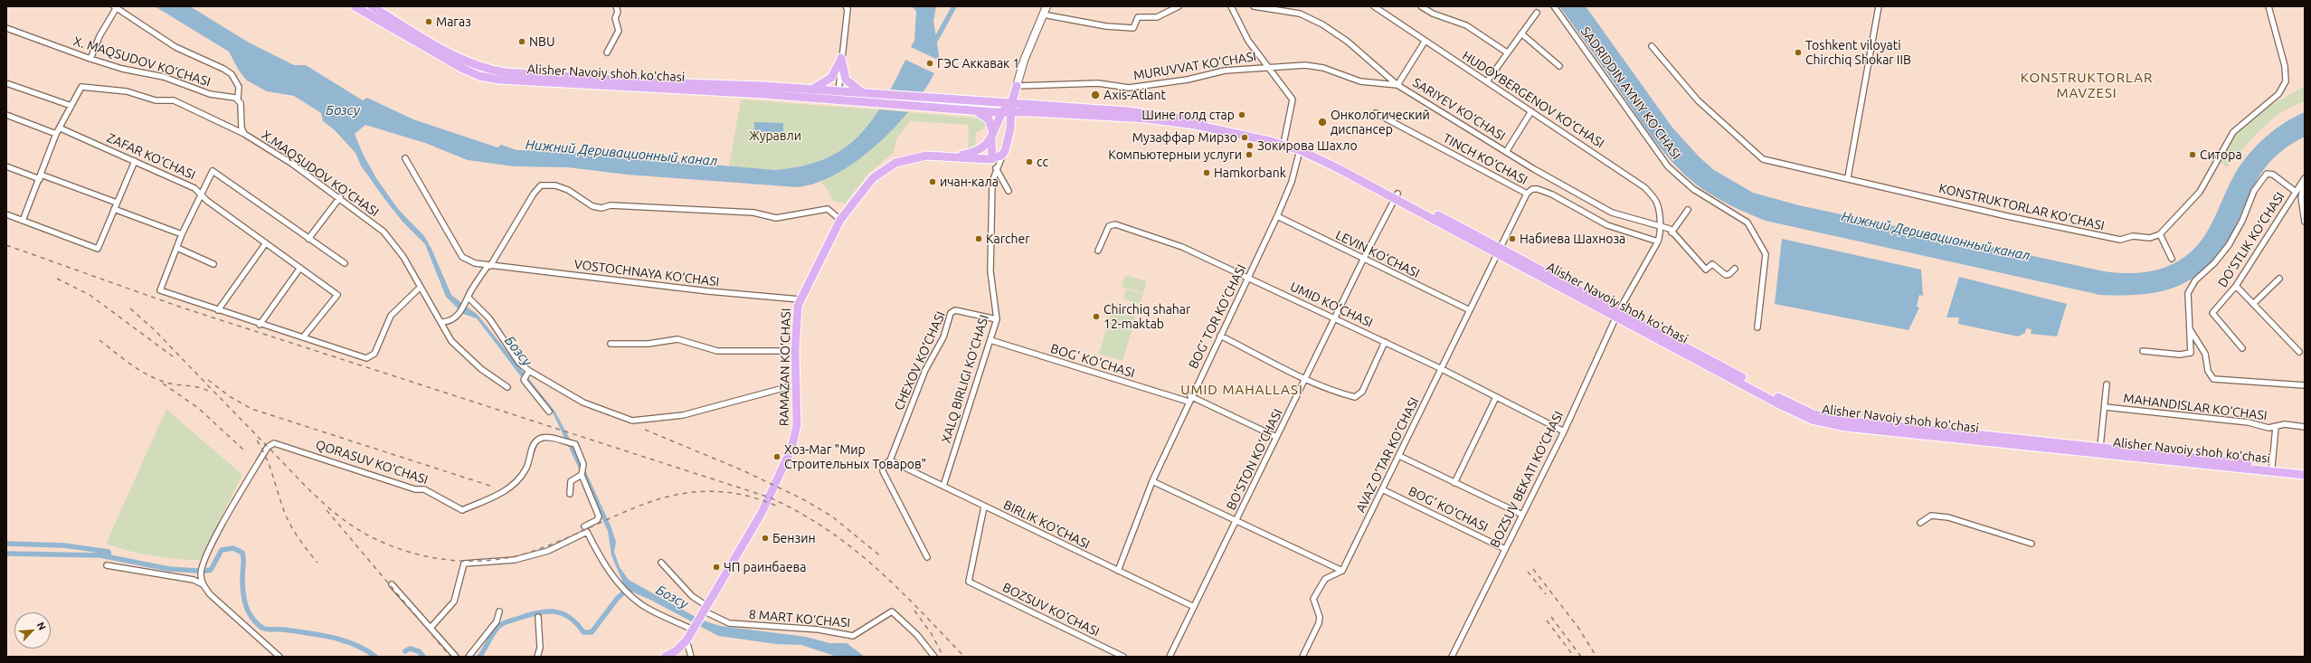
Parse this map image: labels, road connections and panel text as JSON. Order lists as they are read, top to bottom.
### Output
{
  "streets": {
    "main road": ["Alisher Navoiy shoh koʻchasi", "RAMAZAN KO‘CHASI"],
    "street": [
      "X. MAQSUDOV KO‘CHASI",
      "MURUVVAT KO‘CHASI",
      "SADRIDDIN AYNIY KO‘CHASI",
      "HUDOYBERGENOV KO‘CHASI",
      "SARIYEV KO‘CHASI",
      "ZAFAR KO‘CHASI",
      "TINCH KO‘CHASI",
      "X.MAQSUDOV KO‘CHASI",
      "KONSTRUKTORLAR KO‘CHASI",
      "DO‘STLIK KO‘CHASI",
      "LEVIN KO‘CHASI",
      "VOSTOCHNAYA KO‘CHASI",
      "UMID KO‘CHASI",
      "BOG‘ TOR KO‘CHASI",
      "CHEXOV KO‘CHASI",
      "BOG' KO'CHASI",
      "XALQ BIRLIGI KO‘CHASI",
      "MAHANDISLAR KO‘CHASI",
      "AVAZ O‘TAR KO‘CHASI",
      "BO‘STON KO‘CHASI",
      "QORASUV KO‘CHASI",
      "BOZSUV BEKATI KO‘CHASI",
      "BOG‘ KO‘CHASI",
      "BIRLIK KO‘CHASI",
      "BOZSUV KO‘CHASI",
      "8 MART KO‘CHASI"
    ]
  },
  "crossings": [
    ["MURUVVAT KO‘CHASI", "SARIYEV KO‘CHASI"],
    ["Alisher Navoiy shoh koʻchasi", "TINCH KO‘CHASI"],
    ["Alisher Navoiy shoh koʻchasi", "BOG‘ TOR KO‘CHASI"],
    ["Alisher Navoiy shoh koʻchasi", "AVAZ O‘TAR KO‘CHASI"],
    ["Alisher Navoiy shoh koʻchasi", "BO‘STON KO‘CHASI"],
    ["Alisher Navoiy shoh koʻchasi", "BOZSUV BEKATI KO‘CHASI"],
    ["HUDOYBERGENOV KO‘CHASI", "SARIYEV KO‘CHASI"],
    ["TINCH KO‘CHASI", "AVAZ O‘TAR KO‘CHASI"],
    ["LEVIN KO‘CHASI", "BOG‘ TOR KO‘CHASI"],
    ["LEVIN KO‘CHASI", "AVAZ O‘TAR KO‘CHASI"],
    ["LEVIN KO‘CHASI", "BO‘STON KO‘CHASI"],
    ["VOSTOCHNAYA KO‘CHASI", "RAMAZAN KO‘CHASI"],
    ["UMID KO‘CHASI", "BOG‘ TOR KO‘CHASI"],
    ["UMID KO‘CHASI", "AVAZ O‘TAR KO‘CHASI"],
    ["UMID KO‘CHASI", "BO‘STON KO‘CHASI"],
    ["UMID KO‘CHASI", "BOZSUV BEKATI KO‘CHASI"],
    ["BOG‘ TOR KO‘CHASI", "BOG' KO'CHASI"],
    ["BOG‘ TOR KO‘CHASI", "BIRLIK KO‘CHASI"],
    ["CHEXOV KO‘CHASI", "XALQ BIRLIGI KO‘CHASI"],
    ["CHEXOV KO‘CHASI", "BIRLIK KO‘CHASI"],
    ["BOG' KO'CHASI", "XALQ BIRLIGI KO‘CHASI"],
    ["RAMAZAN KO‘CHASI", "8 MART KO‘CHASI"],
    ["XALQ BIRLIGI KO‘CHASI", "BIRLIK KO‘CHASI"],
    ["AVAZ O‘TAR KO‘CHASI", "BOG‘ KO‘CHASI"],
    ["BO‘STON KO‘CHASI", "BIRLIK KO‘CHASI"],
    ["BOZSUV BEKATI KO‘CHASI", "BOG‘ KO‘CHASI"],
    ["BIRLIK KO‘CHASI", "BOZSUV KO‘CHASI"]
  ],
  "districts": ["KONSTRUKTORLAR MAVZESI", "UMID MAHALLASI"],
  "water": ["Бозсу", "Нижний Деривационный канал"],
  "parks": ["Журавли"],
  "places": [
    "Магаз",
    "NBU",
    "Toshkent viloyati Chirchiq Shokar IIB",
    "ГЭС Аккавак 1",
    "Axis-Atlant",
    "Шине голд стар",
    "Онкологический диспансер",
    "Музаффар Мирзо",
    "Зокирова Шахло",
    "Компьютерныи услуги",
    "Ситора",
    "cc",
    "Hamkorbank",
    "ичан-кала",
    "Karcher",
    "Набиева Шахноза",
    "Chirchiq shahar 12-maktab",
    "Хоз-Маг \"Мир Строительных Товаров\"",
    "Бензин",
    "ЧП раинбаева"
  ],
  "north": "top right"
}
